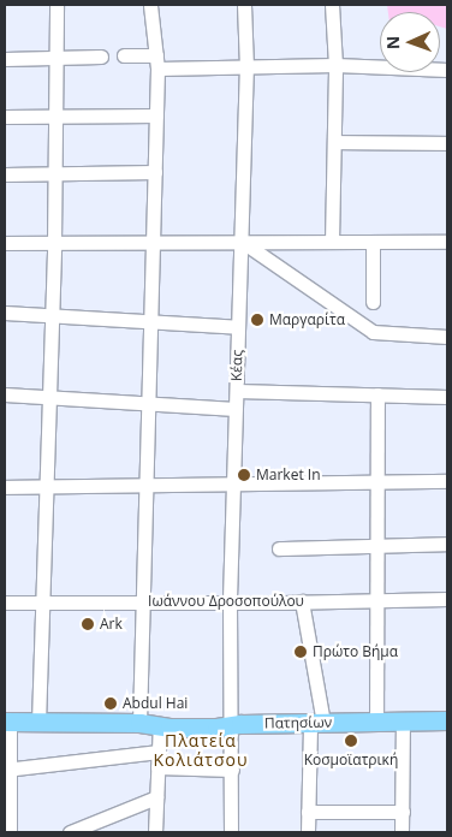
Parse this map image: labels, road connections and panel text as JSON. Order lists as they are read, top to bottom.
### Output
{
  "streets": {
    "main road": ["Πατησίων"],
    "street": ["Κέας", "Ιωάννου Δροσοπούλου"]
  },
  "crossings": [
    ["Κέας", "Ιωάννου Δροσοπούλου"],
    ["Κέας", "Πατησίων"]
  ],
  "districts": ["Πλατεία Κολιάτσου"],
  "places": [
    "Μαργαρίτα",
    "Market In",
    "Ark",
    "Πρώτο Βήμα",
    "Abdul Hai",
    "Κοσμοϊατρική"
  ],
  "north": "left"
}
